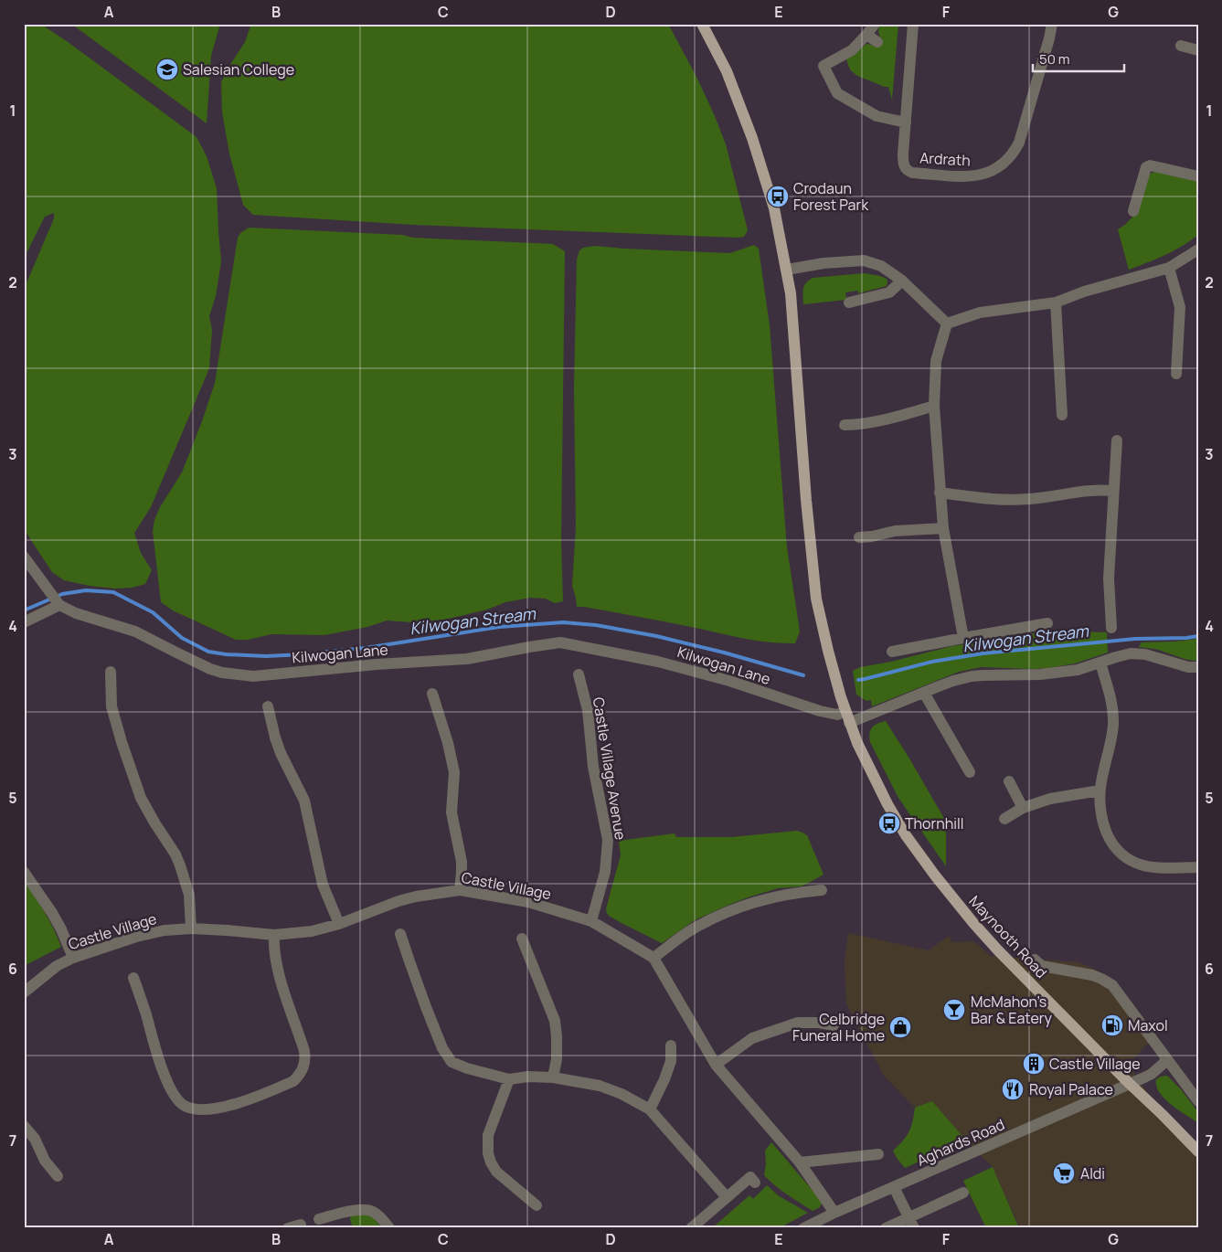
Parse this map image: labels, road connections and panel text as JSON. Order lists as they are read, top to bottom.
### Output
{
  "streets": {
    "main road": ["Maynooth Road"],
    "street": [
      "Ardrath",
      "Kilwogan Lane",
      "Castle Village Avenue",
      "Castle Village",
      "Aghards Road"
    ]
  },
  "crossings": [
    ["Kilwogan Lane", "Maynooth Road"],
    ["Castle Village Avenue", "Castle Village"],
    ["Castle Village", "Aghards Road"],
    ["Maynooth Road", "Aghards Road"]
  ],
  "water": ["Kilwogan Stream"],
  "places": {
    "school or university": ["Salesian College"],
    "bus stop": ["Crodaun Forest Park", "Thornhill"],
    "bar": ["McMahon’s Bar & Eatery"],
    "fuel station": ["Maxol"],
    "shop": ["Celbridge Funeral Home"],
    "building": ["Castle Village"],
    "restaurant": ["Royal Palace"],
    "supermarket": ["Aldi"]
  },
  "scale_bar": "50 m",
  "grid": {
    "columns": [
      "A",
      "B",
      "C",
      "D",
      "E",
      "F",
      "G"
    ],
    "rows": [
      "1",
      "2",
      "3",
      "4",
      "5",
      "6",
      "7"
    ]
  }
}
